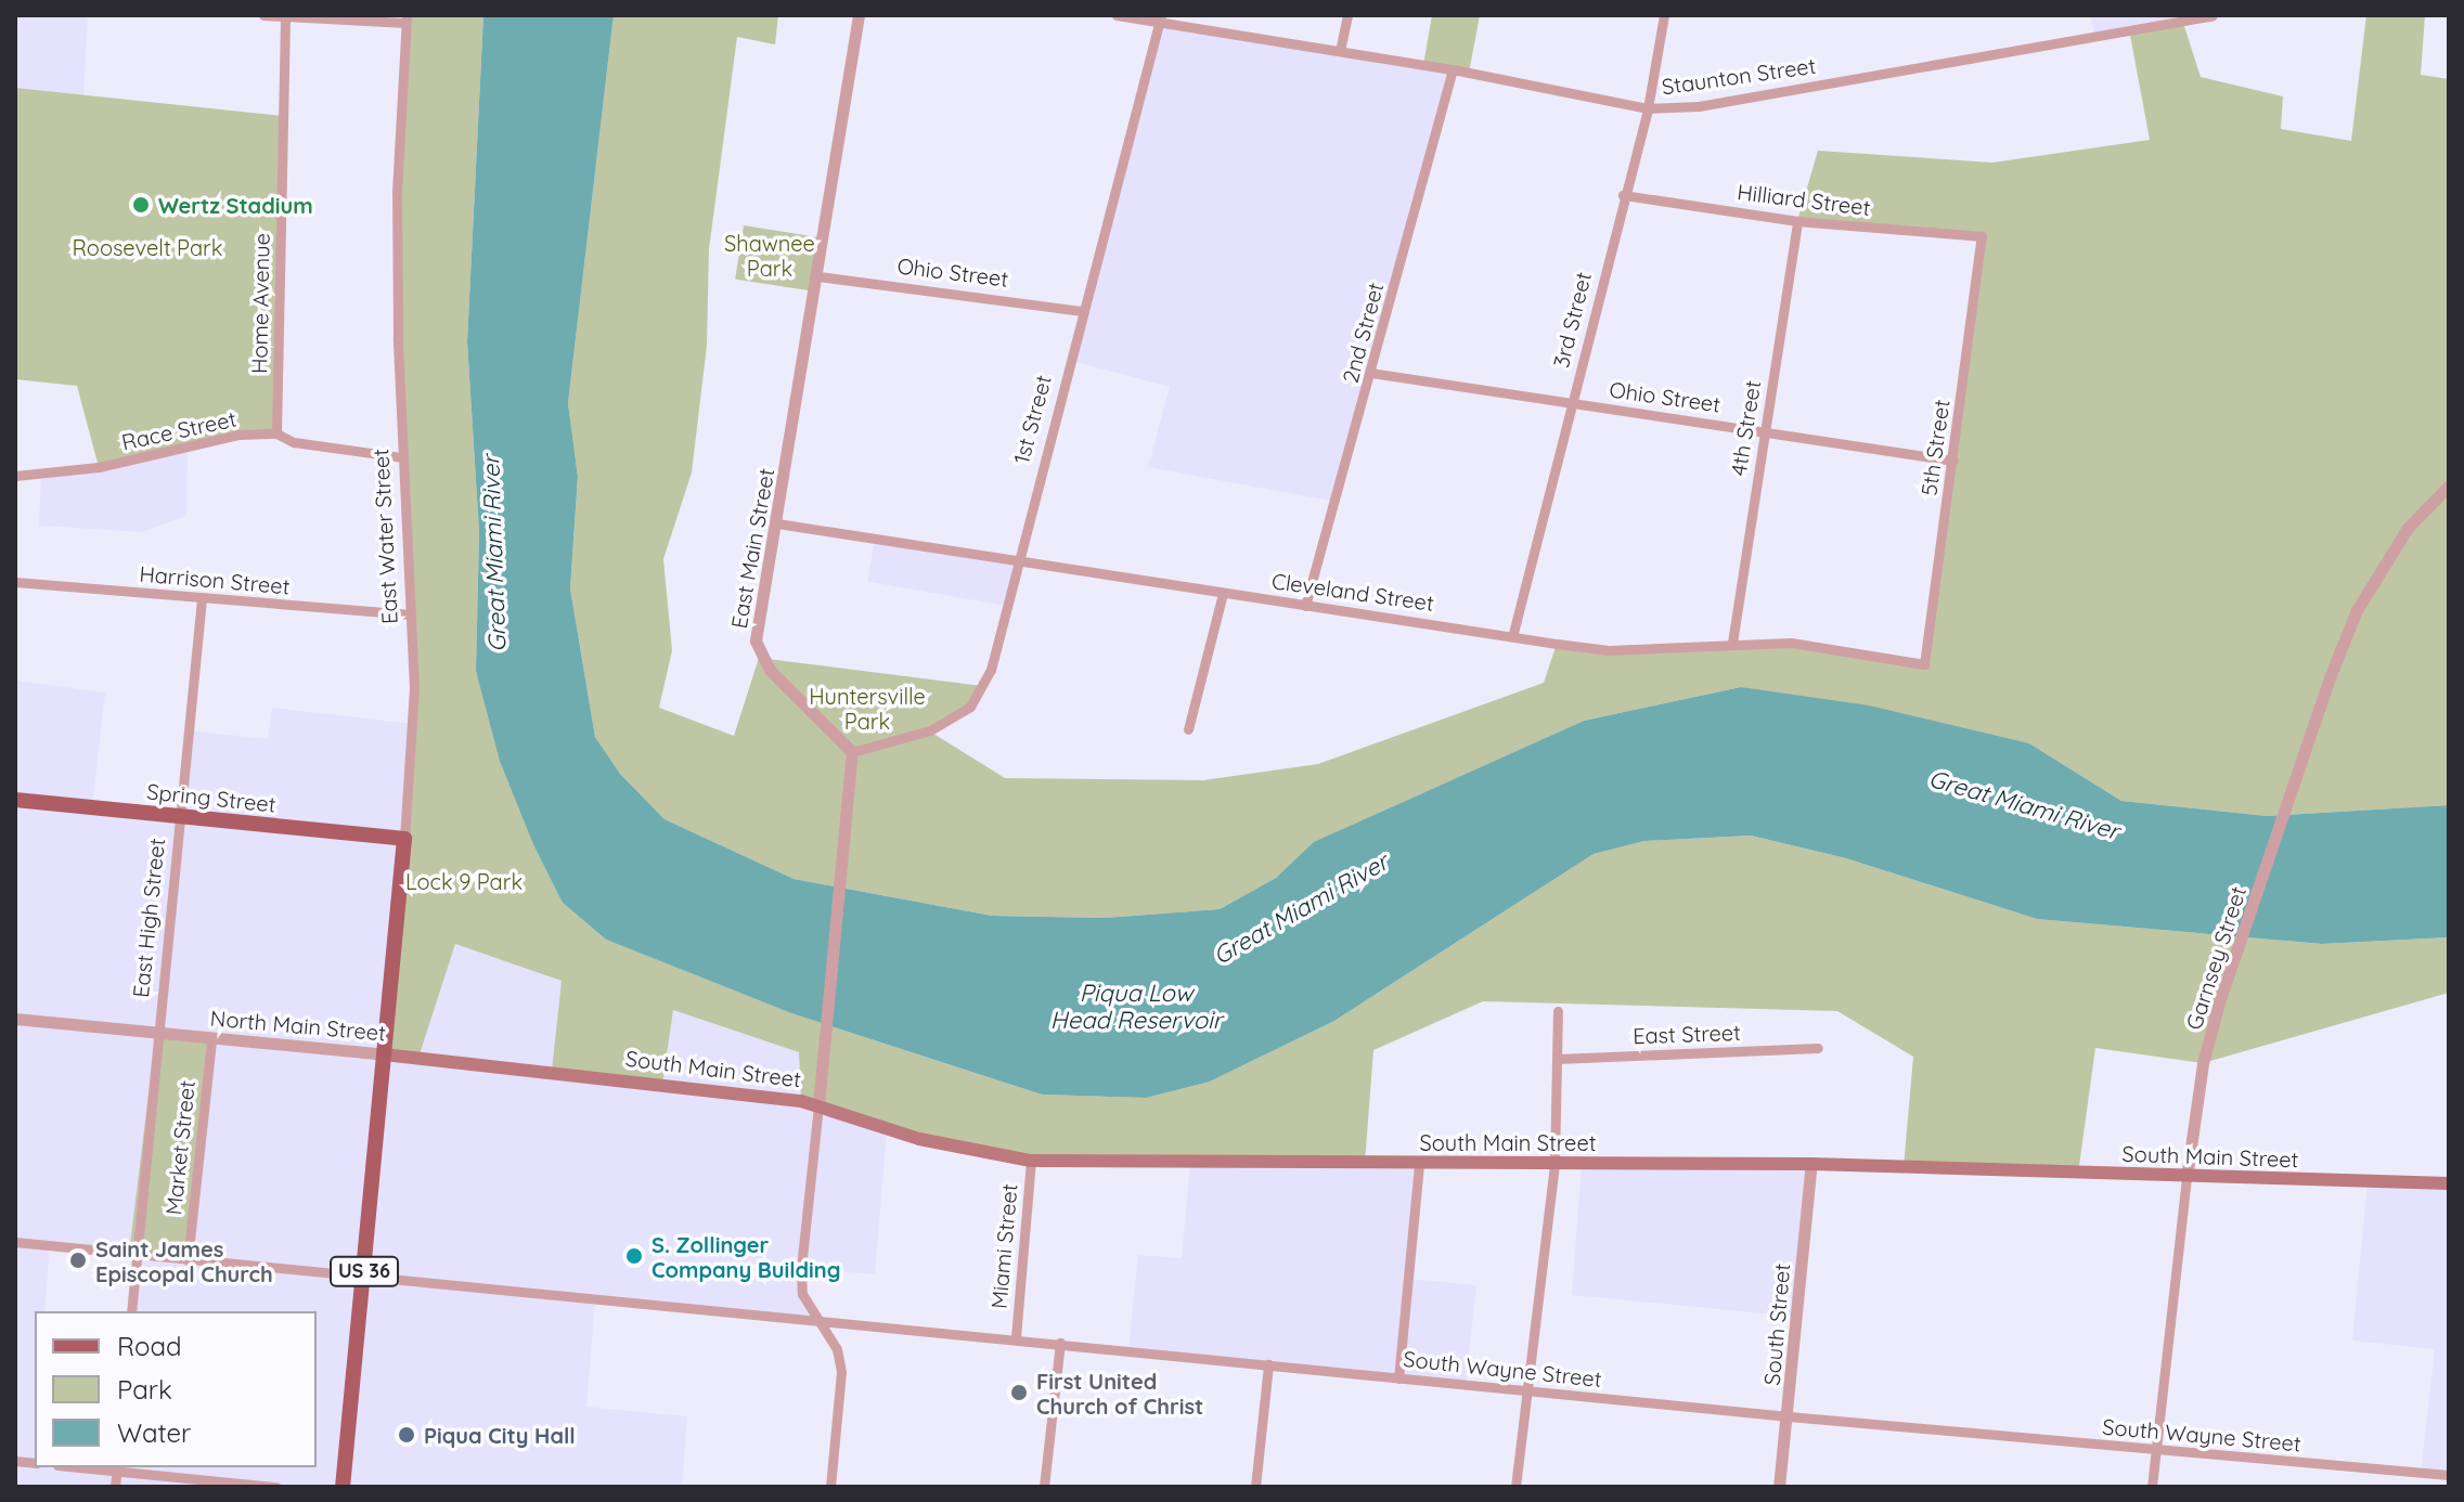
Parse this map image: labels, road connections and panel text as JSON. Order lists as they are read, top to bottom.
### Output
{
  "streets": {
    "main road": [
      "East Water Street",
      "Spring Street",
      "North Main Street",
      "South Main Street",
      "US 36"
    ],
    "street": [
      "Staunton Street",
      "Hilliard Street",
      "Ohio Street",
      "Home Avenue",
      "3rd Street",
      "2nd Street",
      "1st Street",
      "4th Street",
      "Race Street",
      "5th Street",
      "East Main Street",
      "Harrison Street",
      "Cleveland Street",
      "East High Street",
      "Garnsey Street",
      "East Street",
      "Market Street",
      "Miami Street",
      "South Street",
      "South Wayne Street"
    ]
  },
  "crossings": [
    ["Staunton Street", "3rd Street"],
    ["Staunton Street", "2nd Street"],
    ["Staunton Street", "1st Street"],
    ["Hilliard Street", "3rd Street"],
    ["Hilliard Street", "4th Street"],
    ["Hilliard Street", "5th Street"],
    ["Ohio Street", "3rd Street"],
    ["Ohio Street", "2nd Street"],
    ["Ohio Street", "1st Street"],
    ["Ohio Street", "4th Street"],
    ["Ohio Street", "5th Street"],
    ["Ohio Street", "East Main Street"],
    ["Home Avenue", "Race Street"],
    ["3rd Street", "Cleveland Street"],
    ["2nd Street", "Cleveland Street"],
    ["1st Street", "East Main Street"],
    ["1st Street", "Cleveland Street"],
    ["4th Street", "Cleveland Street"],
    ["Race Street", "East Water Street"],
    ["5th Street", "Cleveland Street"],
    ["East Water Street", "Harrison Street"],
    ["East Water Street", "Spring Street"],
    ["East Water Street", "North Main Street"],
    ["East Water Street", "US 36"],
    ["East Main Street", "Cleveland Street"],
    ["Harrison Street", "East High Street"],
    ["Spring Street", "East High Street"],
    ["East High Street", "North Main Street"],
    ["East High Street", "South Wayne Street"],
    ["Garnsey Street", "South Main Street"],
    ["Garnsey Street", "South Wayne Street"],
    ["North Main Street", "South Main Street"],
    ["North Main Street", "Market Street"],
    ["North Main Street", "US 36"],
    ["South Main Street", "Miami Street"],
    ["South Main Street", "South Street"],
    ["Market Street", "South Wayne Street"],
    ["Miami Street", "South Wayne Street"],
    ["US 36", "South Wayne Street"],
    ["South Street", "South Wayne Street"]
  ],
  "water": ["Great Miami River", "Piqua Low Head Reservoir"],
  "parks": [
    "Shawnee Park",
    "Roosevelt Park",
    "Huntersville Park",
    "Lock 9 Park"
  ],
  "places": [
    "Wertz Stadium",
    "S. Zollinger Company Building",
    "Saint James Episcopal Church",
    "First United Church of Christ",
    "Piqua City Hall"
  ],
  "legend": ["Road", "Park", "Water"]
}
